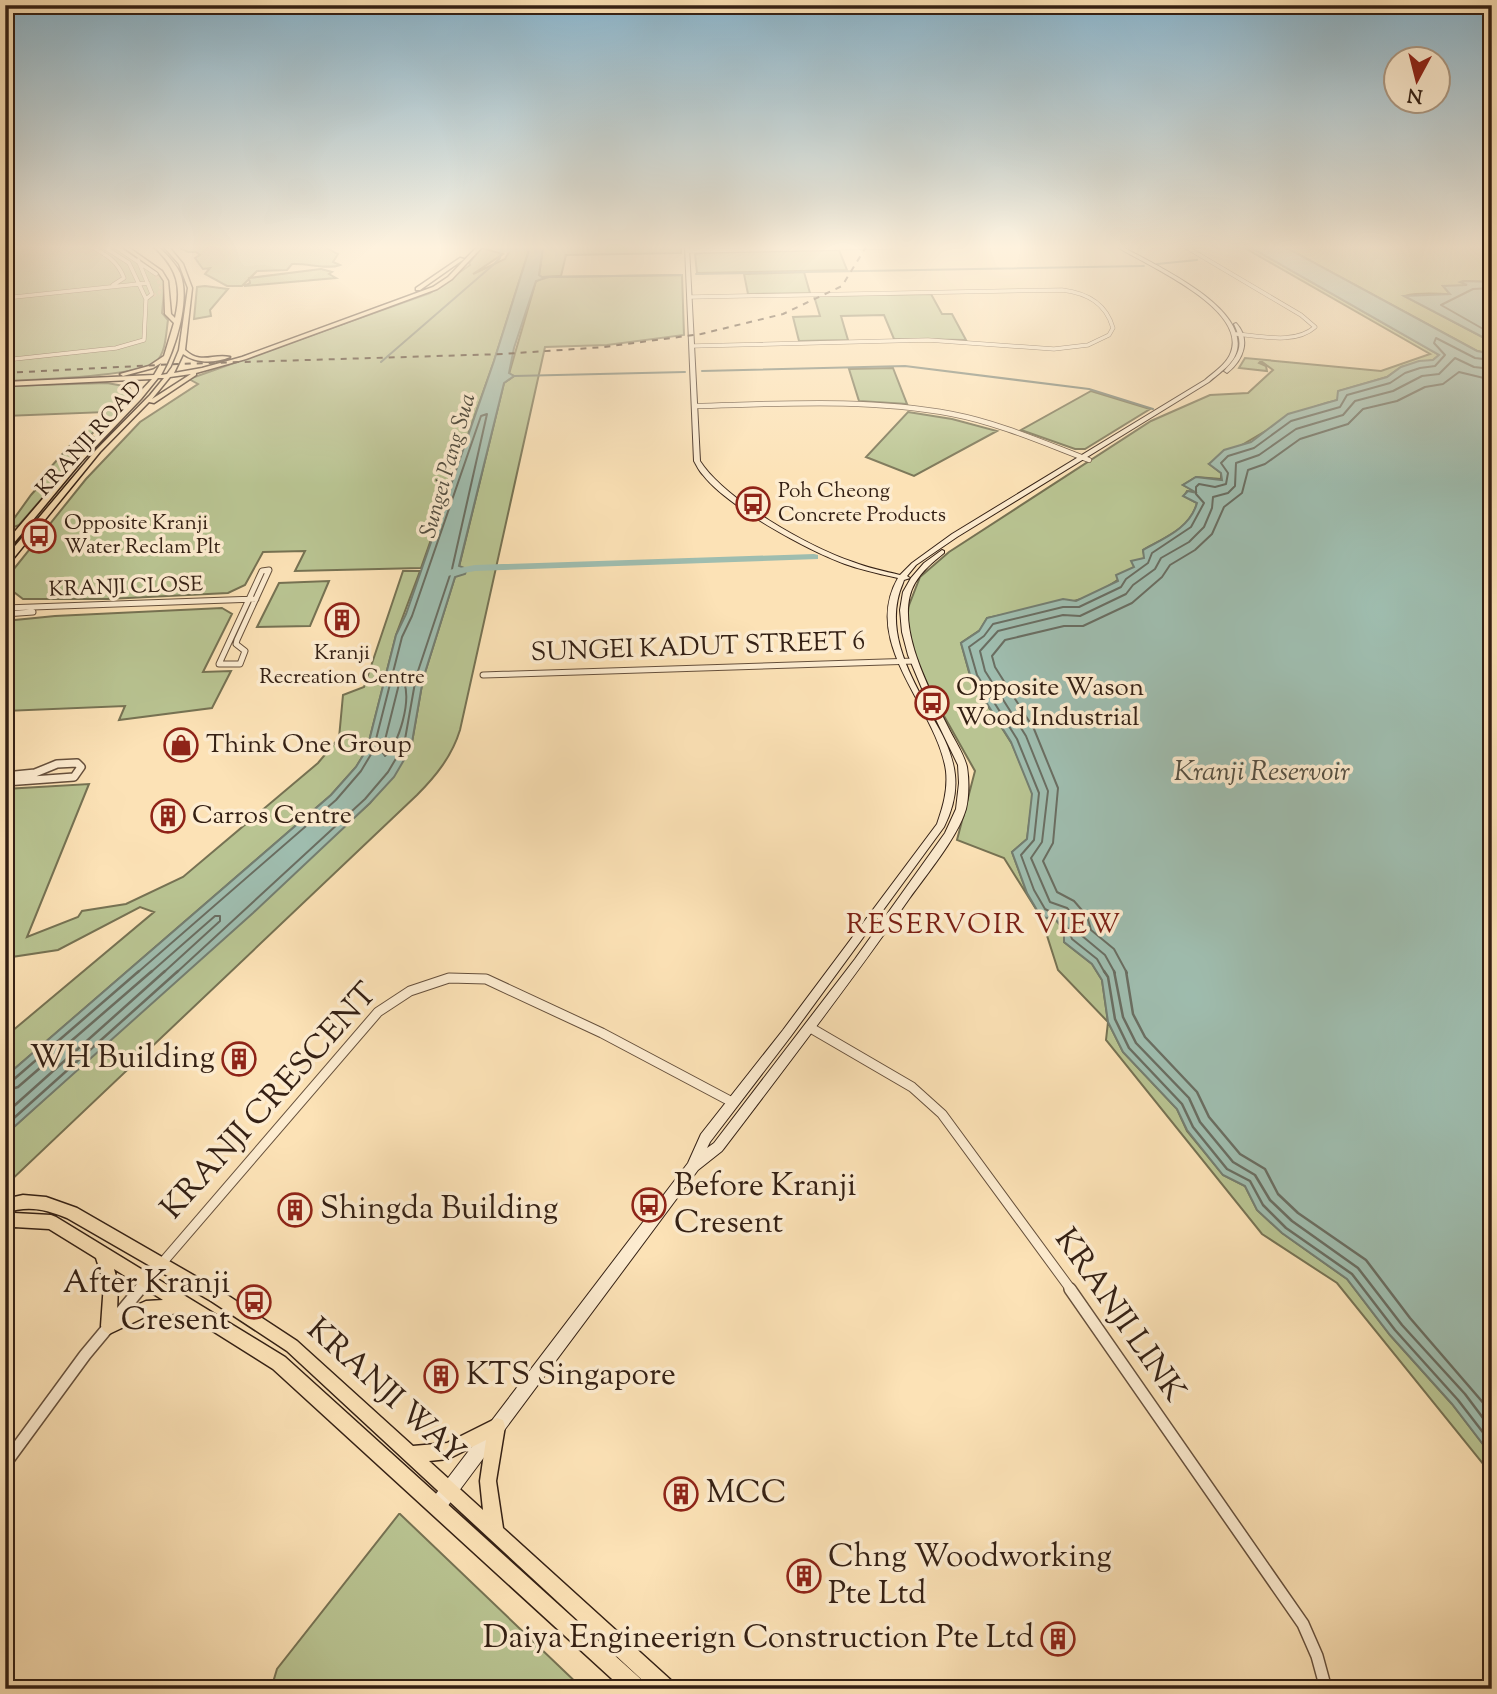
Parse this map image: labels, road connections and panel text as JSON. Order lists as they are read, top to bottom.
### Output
{
  "streets": {
    "main road": ["KRANJI ROAD", "KRANJI WAY"],
    "street": [
      "KRANJI CLOSE",
      "SUNGEI KADUT STREET 6",
      "KRANJI CRESCENT",
      "KRANJI LINK"
    ]
  },
  "crossings": [
    ["KRANJI CRESCENT", "KRANJI WAY"]
  ],
  "districts": ["RESERVOIR VIEW"],
  "water": ["Sungei Pang Sua", "Kranji Reservoir"],
  "places": {
    "bus stop": [
      "Poh Cheong Concrete Products",
      "Opposite Kranji Water Reclam Plt",
      "Opposite Wason Wood Industrial",
      "Before Kranji Cresent",
      "After Kranji Cresent"
    ],
    "building": [
      "Kranji Recreation Centre",
      "Carros Centre",
      "WH Building",
      "Shingda Building",
      "KTS Singapore",
      "MCC",
      "Chng Woodworking Pte Ltd",
      "Daiya Engineerign Construction Pte Ltd"
    ],
    "shop": ["Think One Group"]
  },
  "north": "bottom"
}
